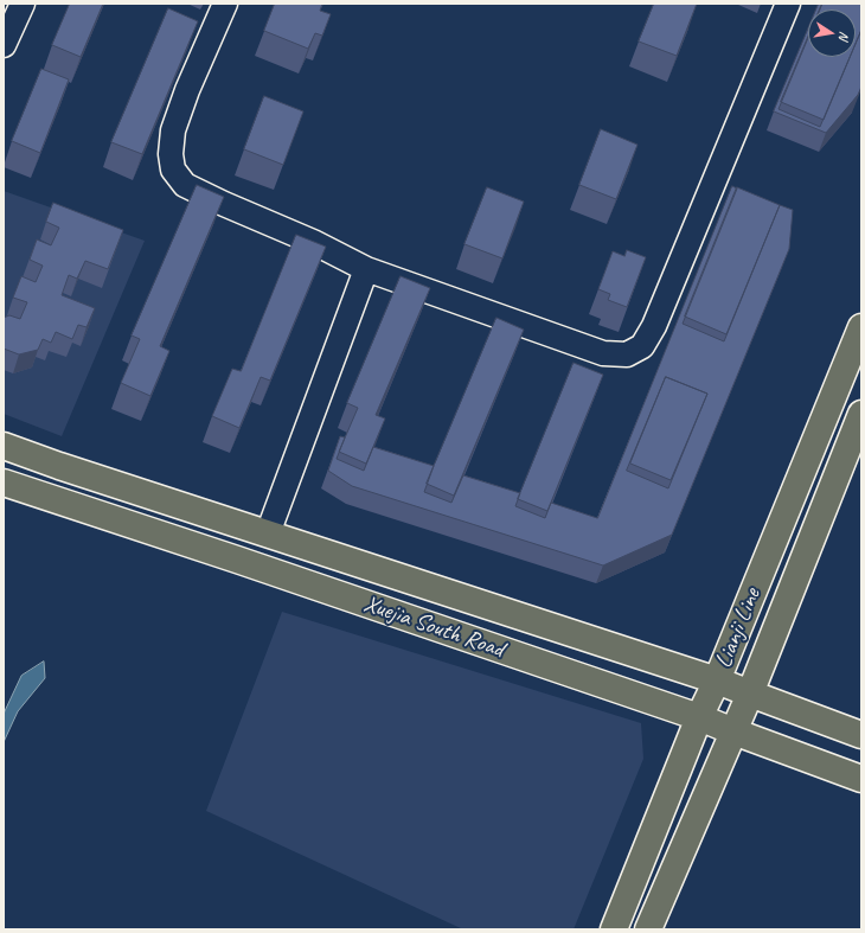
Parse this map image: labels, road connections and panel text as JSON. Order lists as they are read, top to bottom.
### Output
{
  "streets": {
    "main road": ["Xuejia South Road", "Lianji Line"]
  },
  "crossings": [
    ["Xuejia South Road", "Lianji Line"]
  ],
  "north": "right"
}
